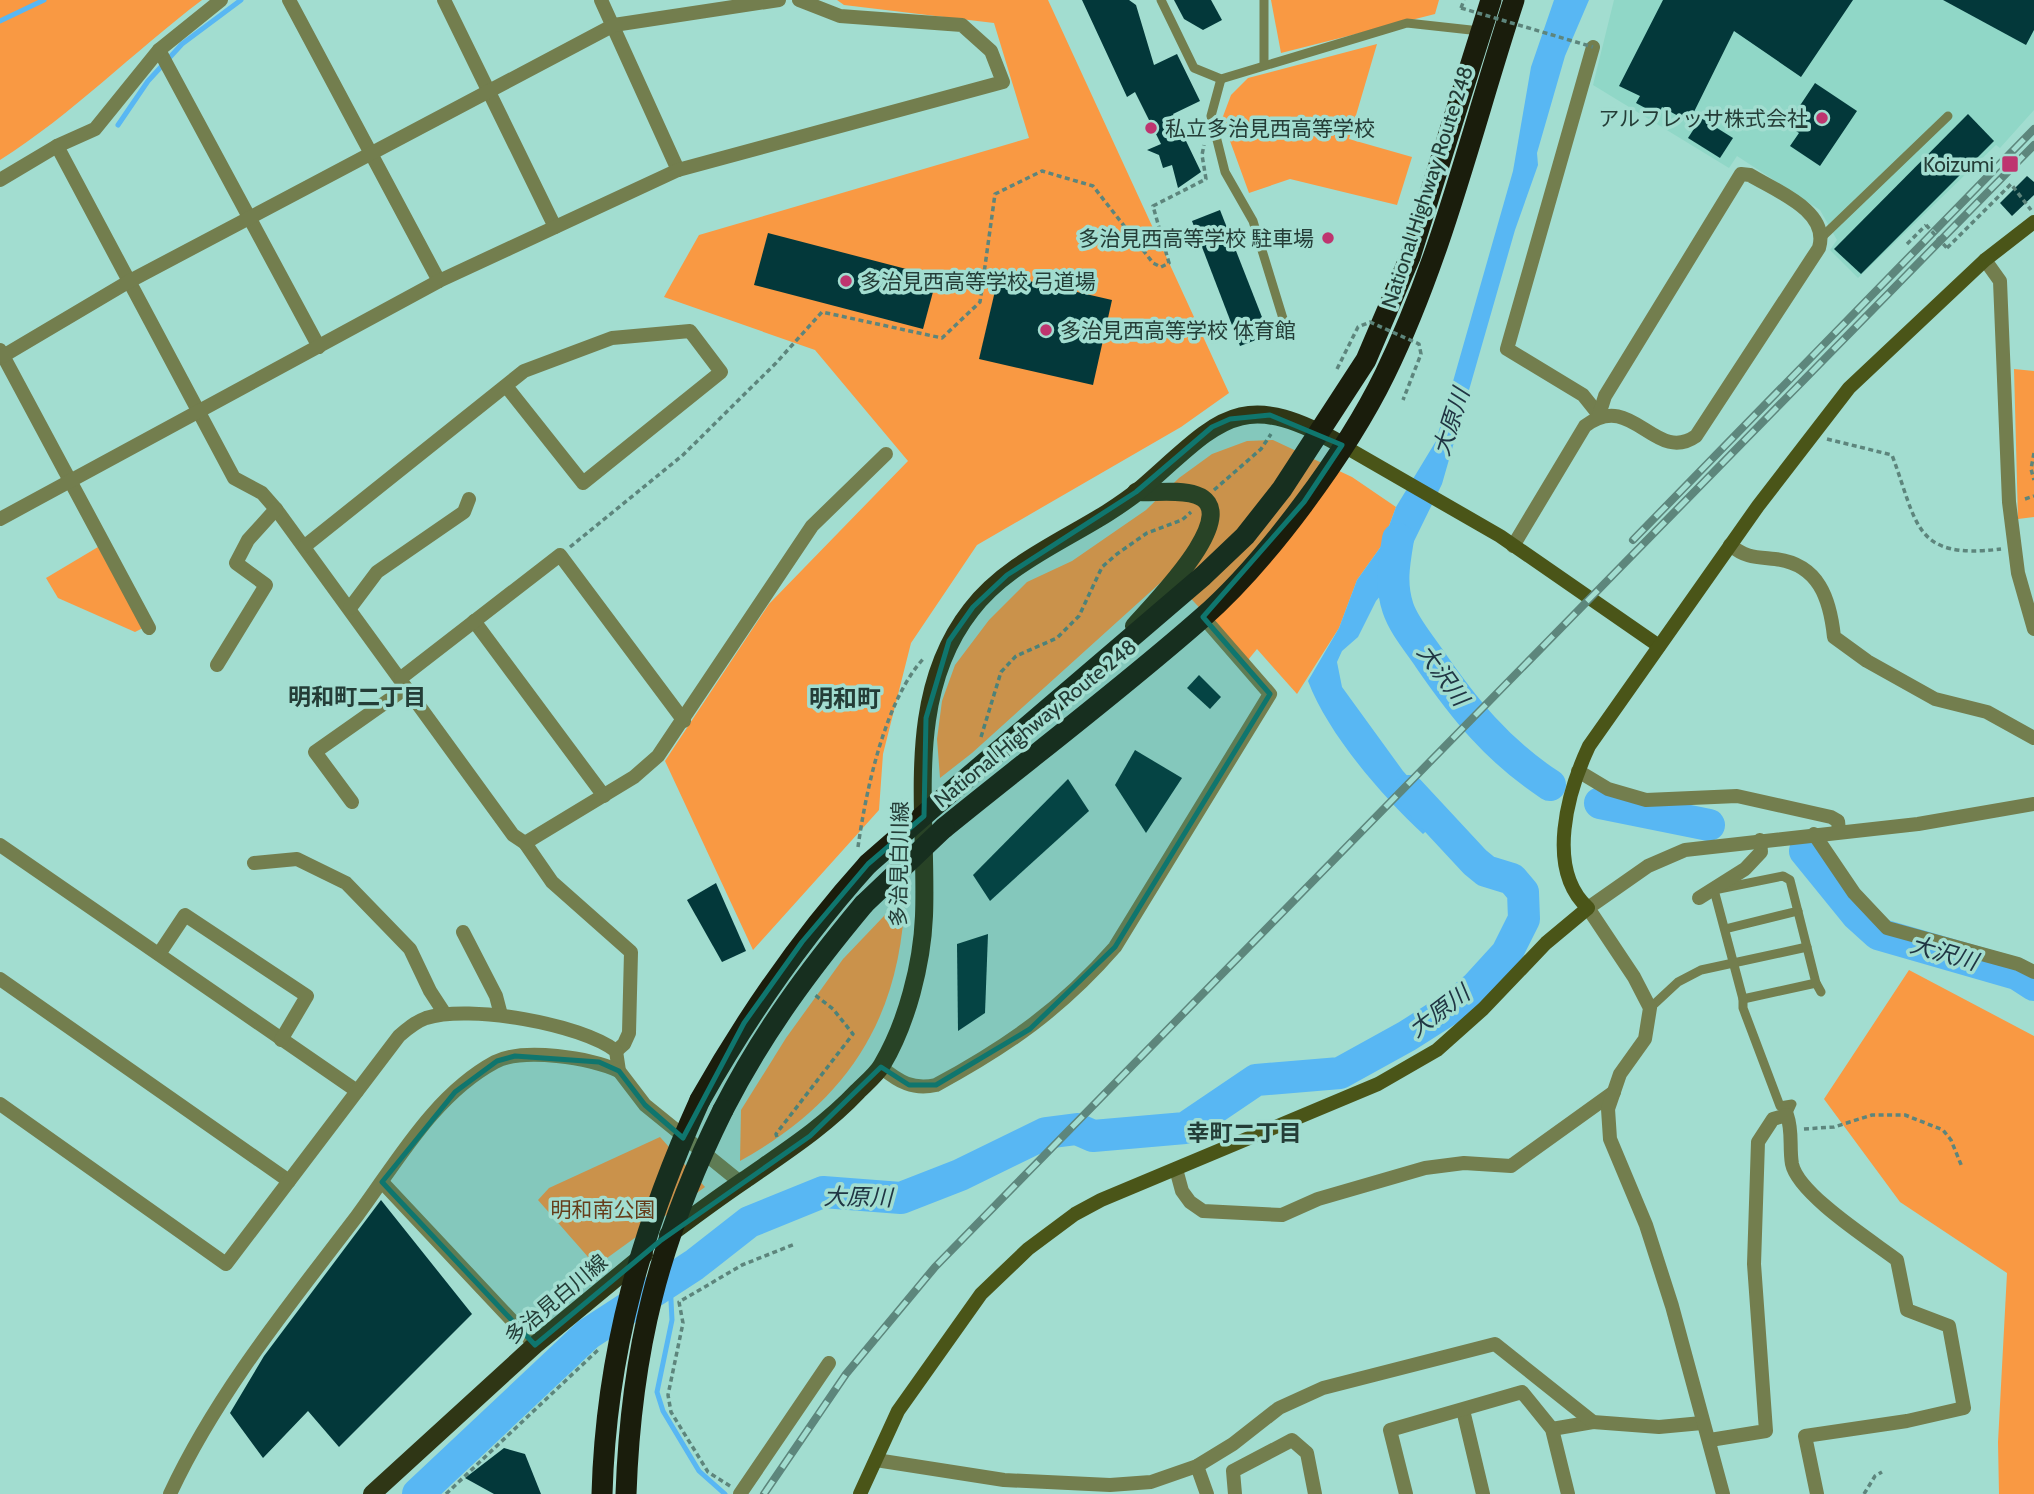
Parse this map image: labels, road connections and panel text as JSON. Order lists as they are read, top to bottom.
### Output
{
  "streets": {
    "highway": ["National Highway Route 248"],
    "main road": ["多治見白川線"]
  },
  "crossings": [
    ["National Highway Route 248", "多治見白川線"]
  ],
  "districts": ["明和町二丁目", "明和町", "幸町二丁目"],
  "water": ["大原川", "大沢川"],
  "parks": ["明和南公園"],
  "places": {
    "other": [
      "アルフレッサ株式会社",
      "私立多治見西高等学校",
      "多治見西高等学校 駐車場",
      "多治見西高等学校 弓道場",
      "多治見西高等学校 体育館"
    ],
    "transit": ["Koizumi"]
  }
}
